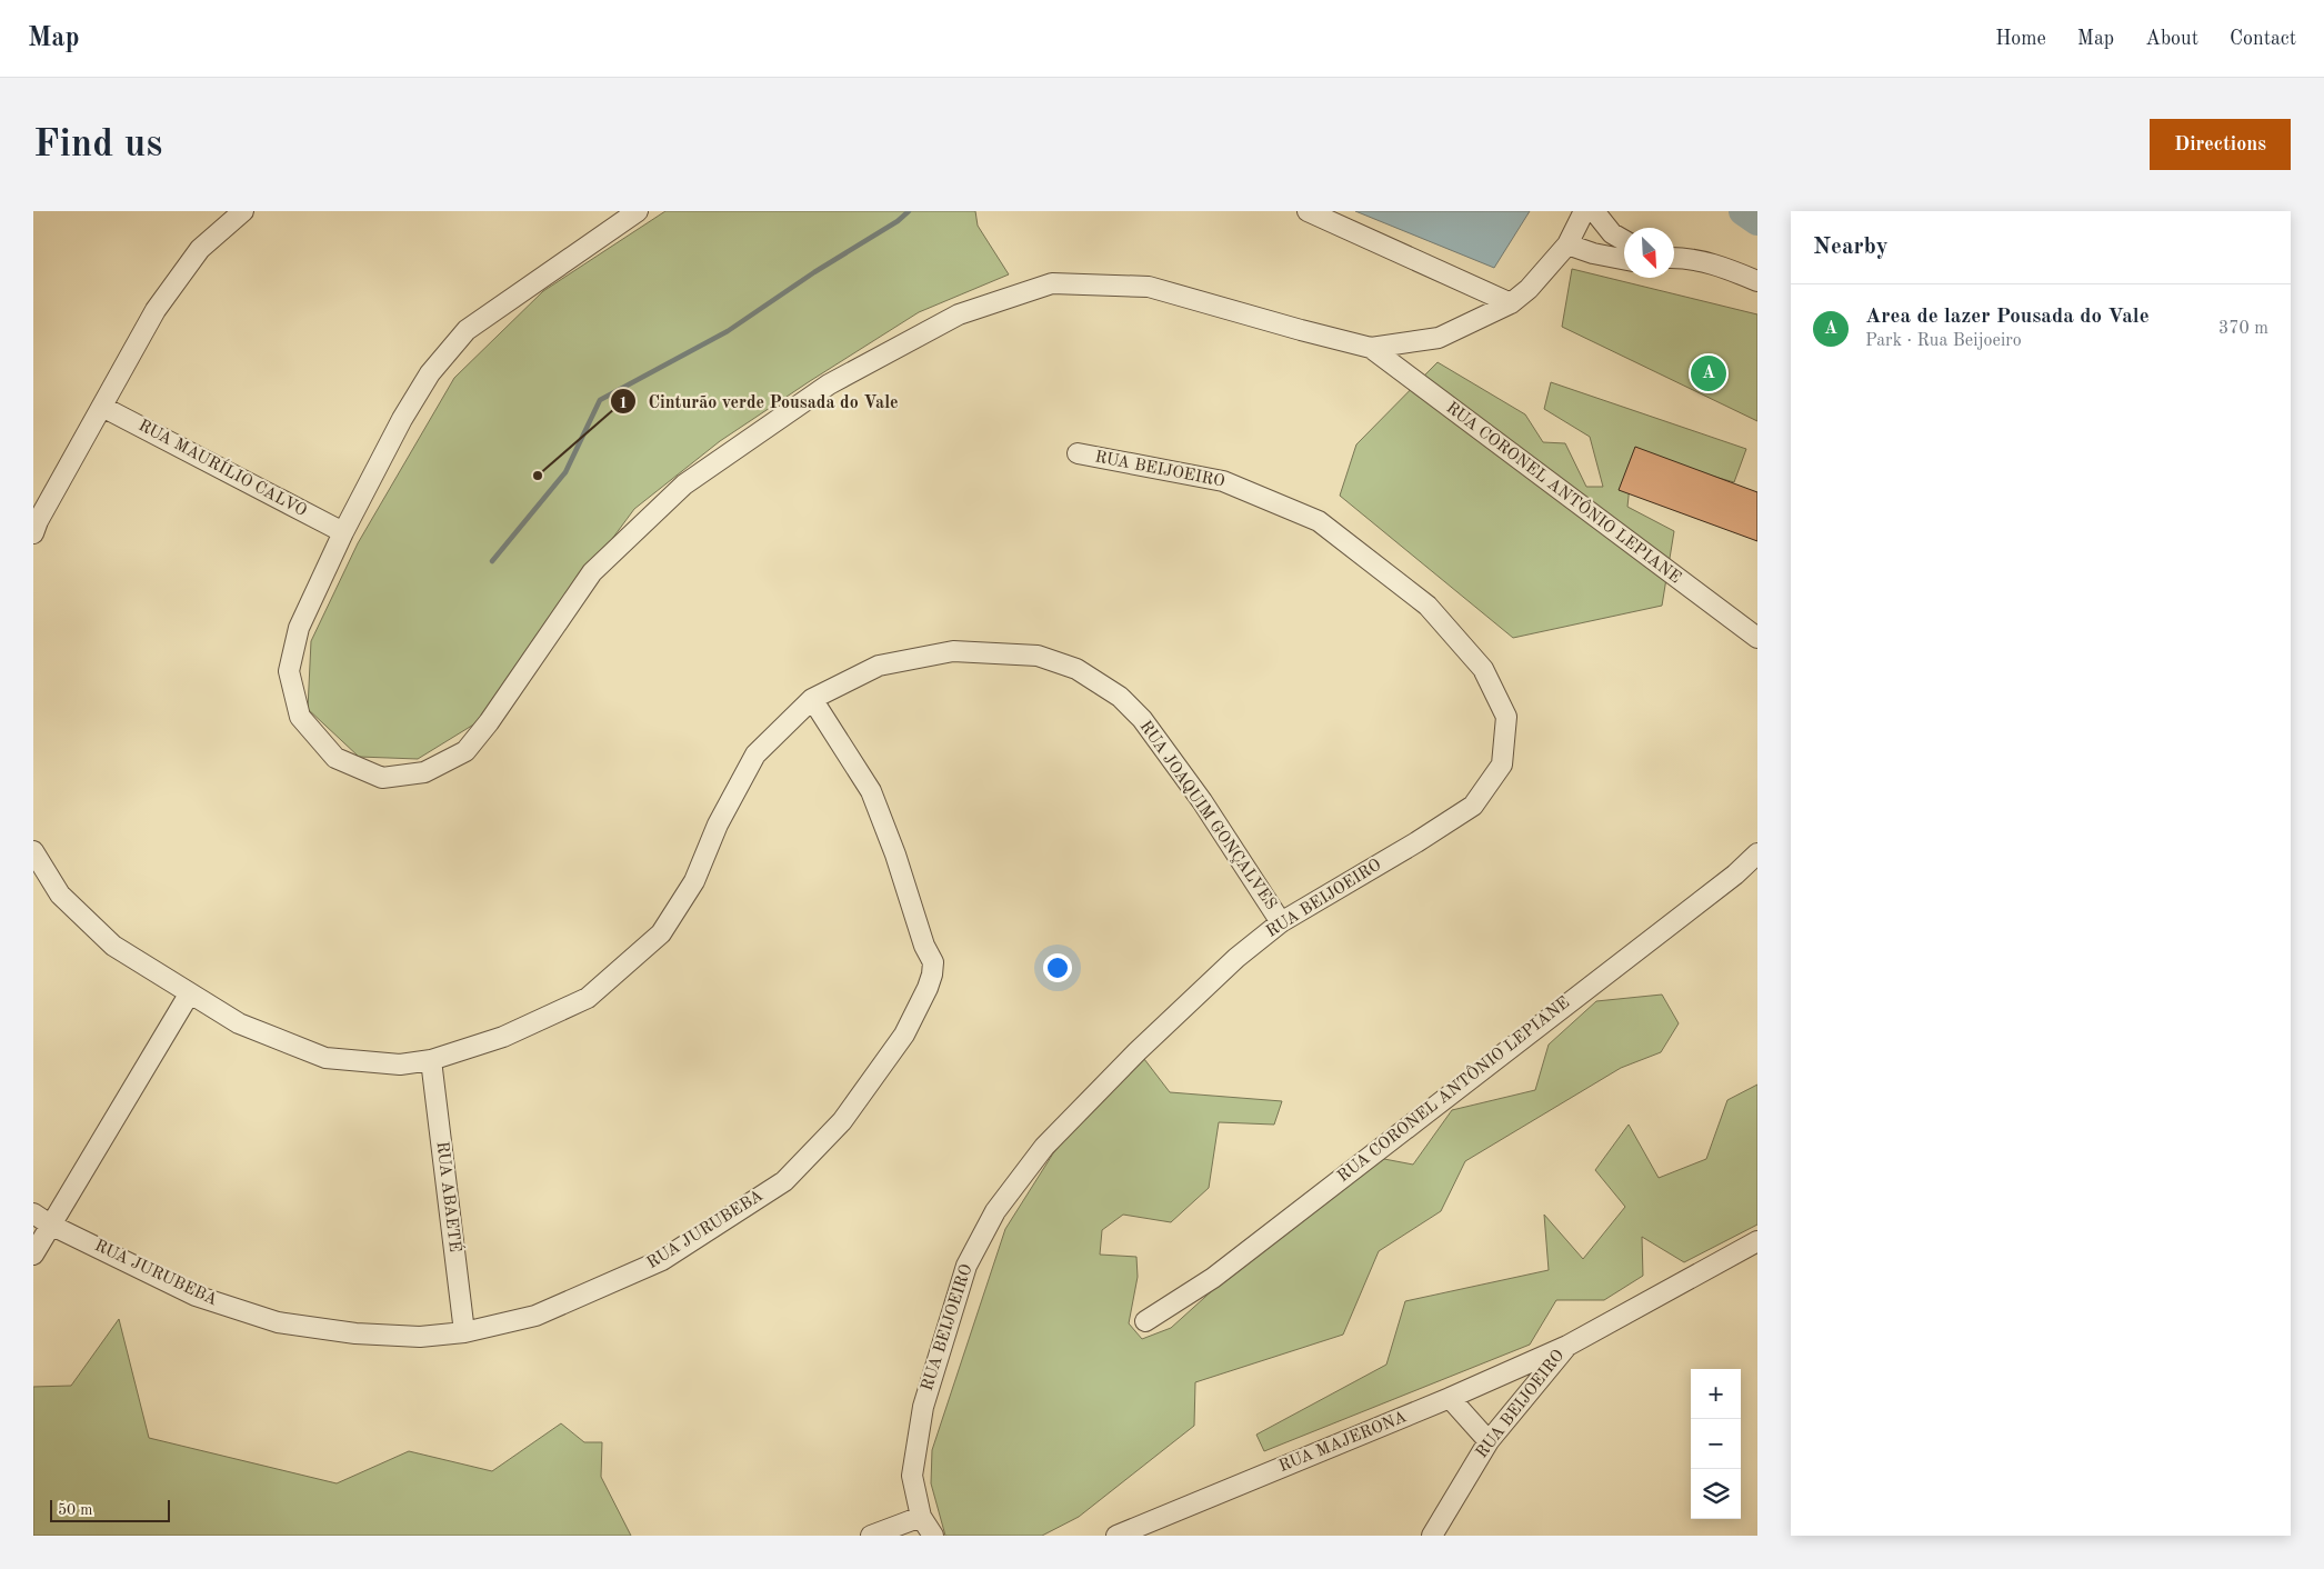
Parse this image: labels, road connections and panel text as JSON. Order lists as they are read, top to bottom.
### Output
{
  "streets": {
    "street": [
      "RUA MAURÍLIO CALVO",
      "RUA BEIJOEIRO",
      "RUA CORONEL ANTÔNIO LEPIANE",
      "RUA JOAQUIM GONÇALVES",
      "RUA ABAETÉ",
      "RUA JURUBEBA",
      "RUA MAJERONA"
    ]
  },
  "crossings": [
    ["RUA BEIJOEIRO", "RUA JOAQUIM GONÇALVES"],
    ["RUA BEIJOEIRO", "RUA MAJERONA"],
    ["RUA JOAQUIM GONÇALVES", "RUA ABAETÉ"],
    ["RUA JOAQUIM GONÇALVES", "RUA JURUBEBA"],
    ["RUA ABAETÉ", "RUA JURUBEBA"]
  ],
  "places": ["Cinturão verde Pousada do Vale"],
  "scale_bar": "50 m",
  "north": "bottom right",
  "page": {
    "header": "Map",
    "nav": [
      "Home",
      "Map",
      "About",
      "Contact"
    ],
    "buttons": "Directions",
    "title": "Find us",
    "heading": "Nearby",
    "list": [
      {
        "mark": "A",
        "name": "Area de lazer Pousada do Vale",
        "note": "Park · Rua Beijoeiro",
        "value": "370 m"
      }
    ],
    "pins": "A",
    "map_buttons": ["+", "−"],
    "scale": "50 m"
  }
}
